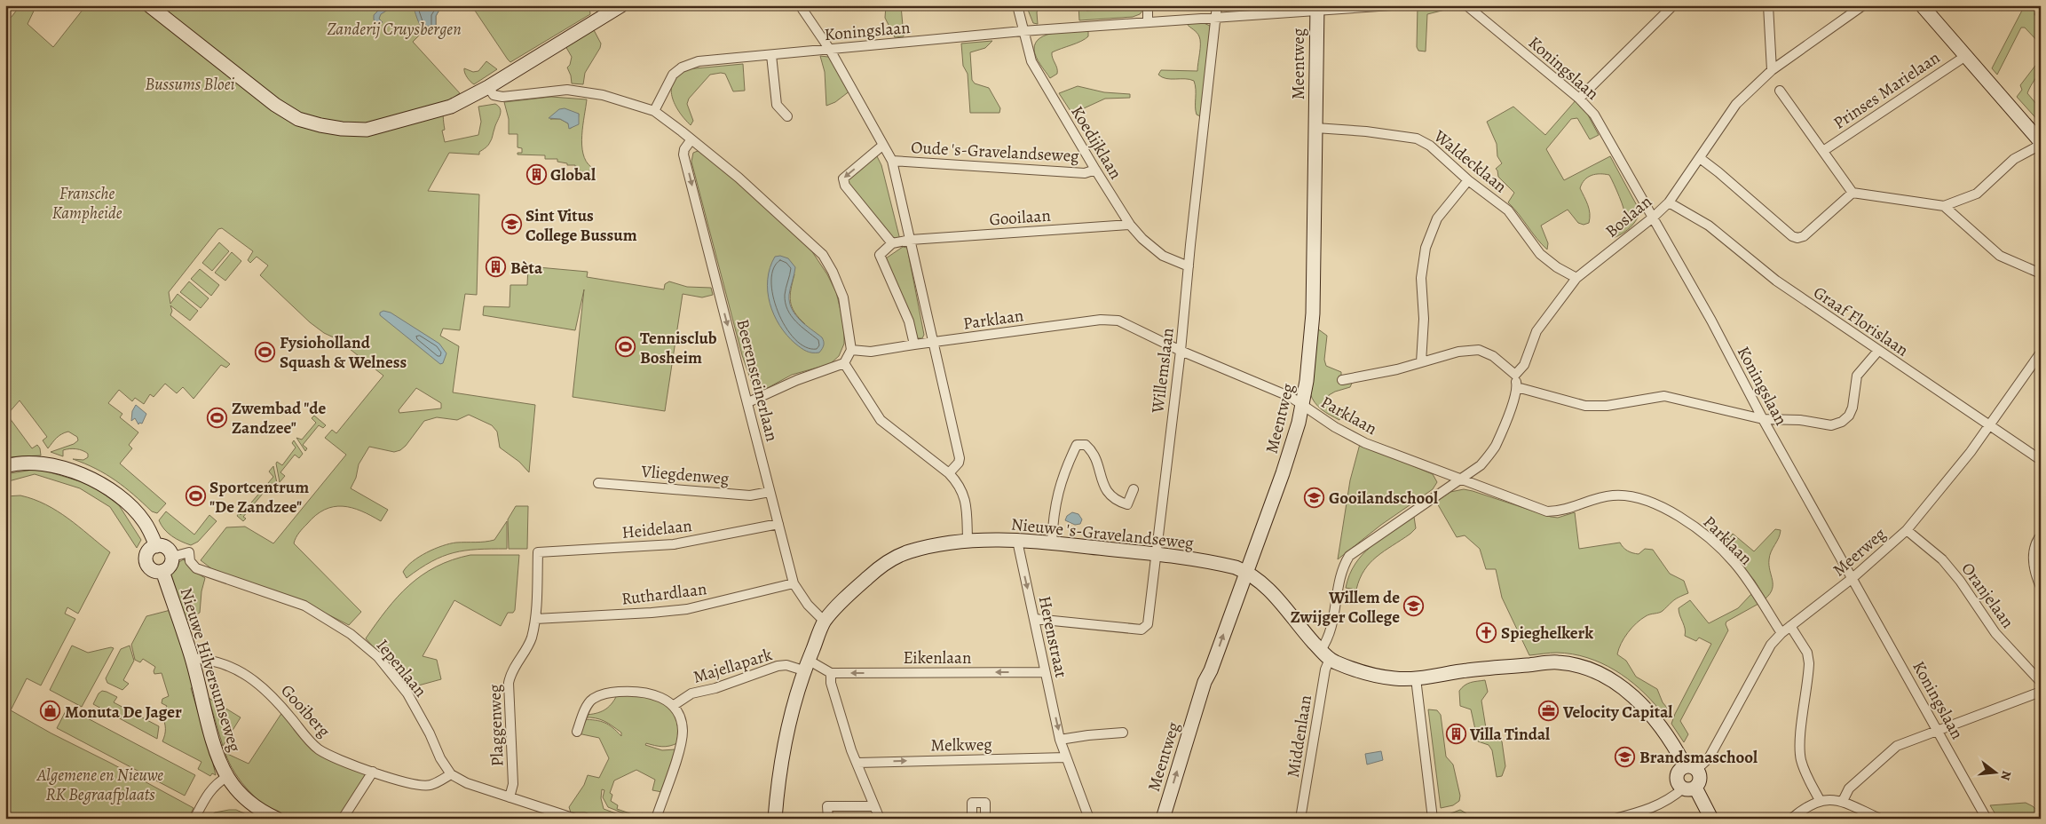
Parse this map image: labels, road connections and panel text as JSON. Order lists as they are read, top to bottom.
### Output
{
  "streets": {
    "street": [
      "Koningslaan",
      "Meentweg",
      "Prinses Marielaan",
      "Koedijklaan",
      "Oude 's-Gravelandseweg",
      "Waldecklaan",
      "Boslaan",
      "Gooilaan",
      "Parklaan",
      "Graaf Florislaan",
      "Willemslaan",
      "Beerensteinerlaan",
      "Vliegdenweg",
      "Heidelaan",
      "Nieuwe 's-Gravelandseweg",
      "Meerweg",
      "Ruthardlaan",
      "Oranjelaan",
      "Herenstraat",
      "Eikenlaan",
      "Majellapark",
      "Iepenlaan",
      "Nieuwe Hilversumseweg",
      "Gooiberg",
      "Plaggenweg",
      "Middenlaan",
      "Melkweg"
    ]
  },
  "crossings": [
    ["Koningslaan", "Meentweg"],
    ["Koningslaan", "Koedijklaan"],
    ["Koningslaan", "Boslaan"],
    ["Koningslaan", "Willemslaan"],
    ["Koningslaan", "Meerweg"],
    ["Meentweg", "Waldecklaan"],
    ["Meentweg", "Parklaan"],
    ["Meentweg", "Nieuwe 's-Gravelandseweg"],
    ["Koedijklaan", "Oude 's-Gravelandseweg"],
    ["Koedijklaan", "Gooilaan"],
    ["Koedijklaan", "Willemslaan"],
    ["Waldecklaan", "Boslaan"],
    ["Boslaan", "Graaf Florislaan"],
    ["Parklaan", "Willemslaan"],
    ["Parklaan", "Meerweg"],
    ["Parklaan", "Middenlaan"],
    ["Graaf Florislaan", "Meerweg"],
    ["Willemslaan", "Nieuwe 's-Gravelandseweg"],
    ["Willemslaan", "Herenstraat"],
    ["Beerensteinerlaan", "Vliegdenweg"],
    ["Beerensteinerlaan", "Heidelaan"],
    ["Beerensteinerlaan", "Ruthardlaan"],
    ["Heidelaan", "Plaggenweg"],
    ["Nieuwe 's-Gravelandseweg", "Meerweg"],
    ["Nieuwe 's-Gravelandseweg", "Herenstraat"],
    ["Nieuwe 's-Gravelandseweg", "Middenlaan"],
    ["Meerweg", "Oranjelaan"],
    ["Ruthardlaan", "Plaggenweg"],
    ["Herenstraat", "Eikenlaan"],
    ["Herenstraat", "Melkweg"],
    ["Iepenlaan", "Nieuwe Hilversumseweg"],
    ["Iepenlaan", "Gooiberg"],
    ["Nieuwe Hilversumseweg", "Gooiberg"]
  ],
  "one_way": [
    "Beerensteinerlaan",
    "Herenstraat",
    "Eikenlaan",
    "Melkweg"
  ],
  "parks": [
    "Zanderij Cruysbergen",
    "Bussums Bloei",
    "Fransche Kampheide",
    "Algemene en Nieuwe RK Begraafplaats"
  ],
  "places": {
    "building": ["Global", "Bèta", "Villa Tindal"],
    "school or university": [
      "Sint Vitus College Bussum",
      "Gooilandschool",
      "Willem de Zwijger College",
      "Brandsmaschool"
    ],
    "sports": [
      "Tennisclub Bosheim",
      "Fysioholland Squash & Welness",
      "Zwembad \"de Zandzee\"",
      "Sportcentrum \"De Zandzee\""
    ],
    "church": ["Spieghelkerk"],
    "shop": ["Monuta De Jager"],
    "office": ["Velocity Capital"]
  },
  "north": "right"
}
